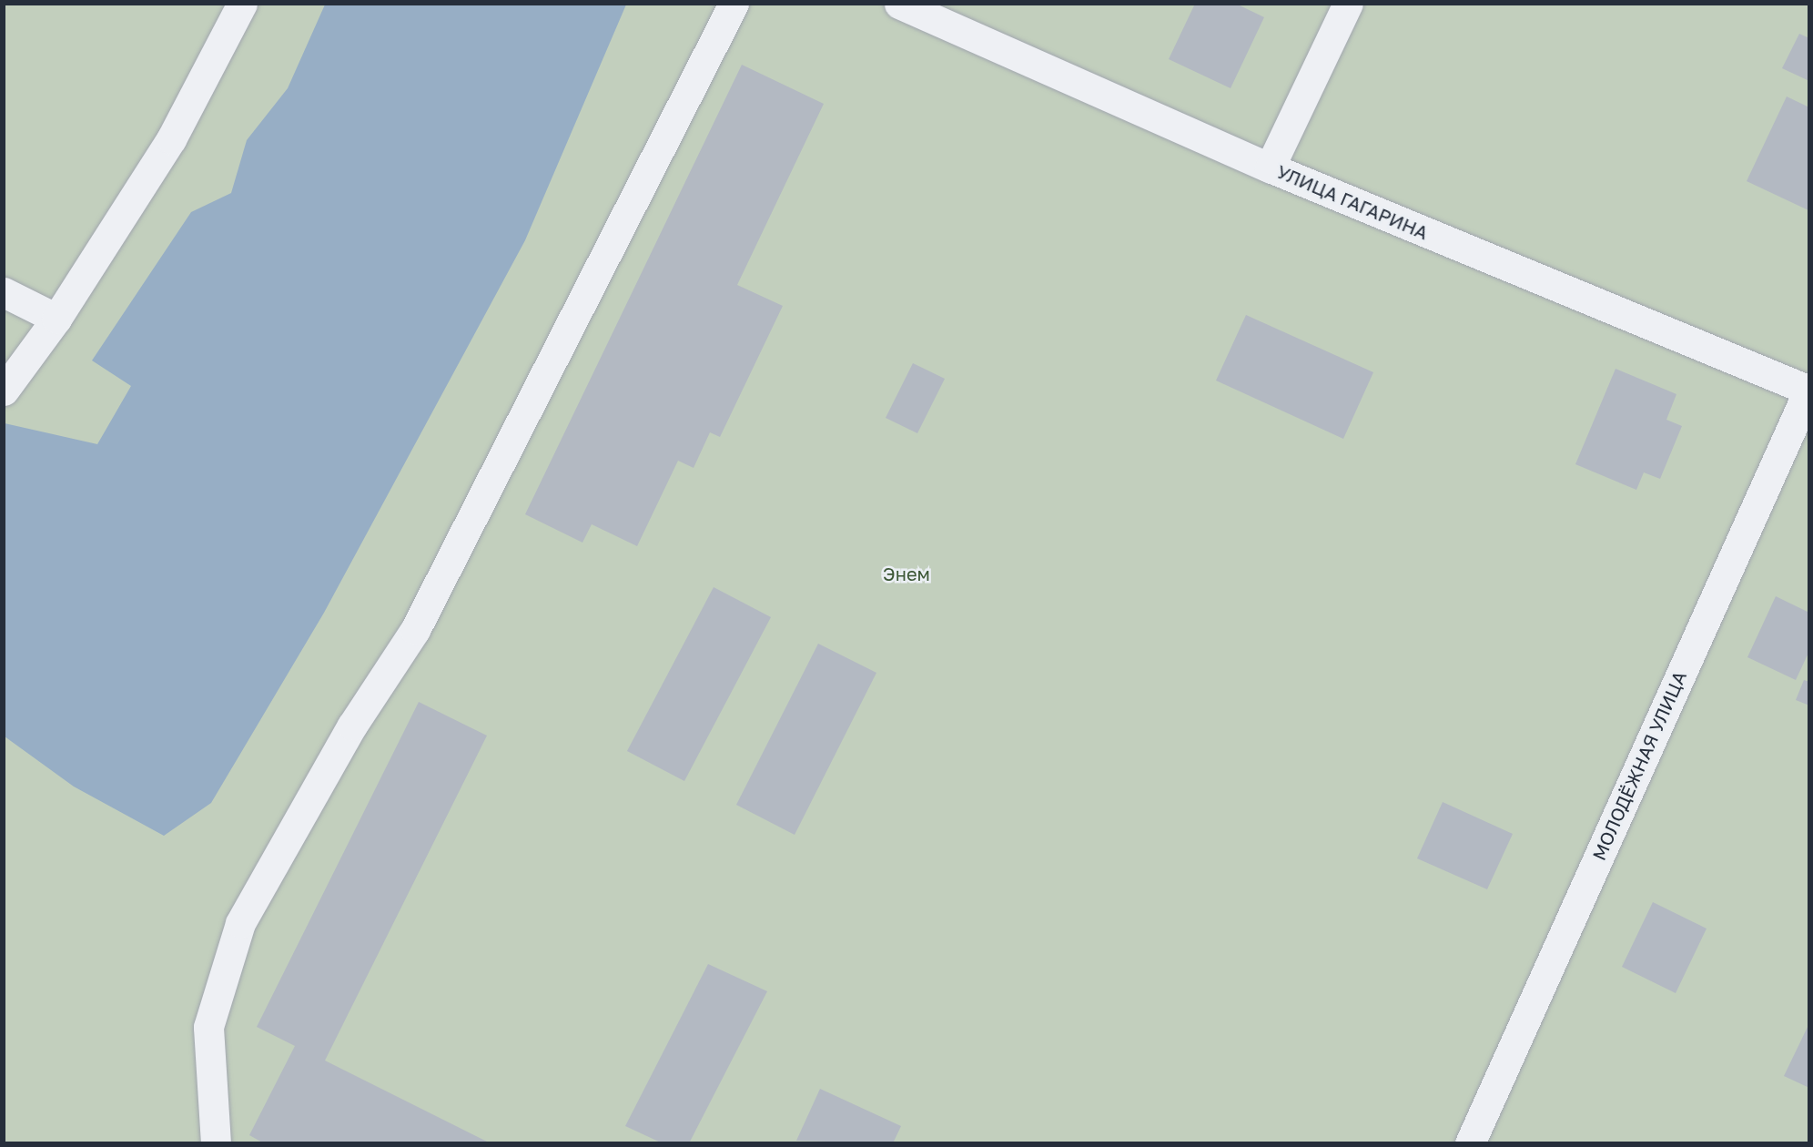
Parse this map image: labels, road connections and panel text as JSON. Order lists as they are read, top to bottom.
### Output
{
  "streets": {
    "street": ["УЛИЦА ГАГАРИНА", "МОЛОДЁЖНАЯ УЛИЦА"]
  },
  "crossings": [
    ["УЛИЦА ГАГАРИНА", "МОЛОДЁЖНАЯ УЛИЦА"]
  ],
  "parks": ["Энем"]
}
